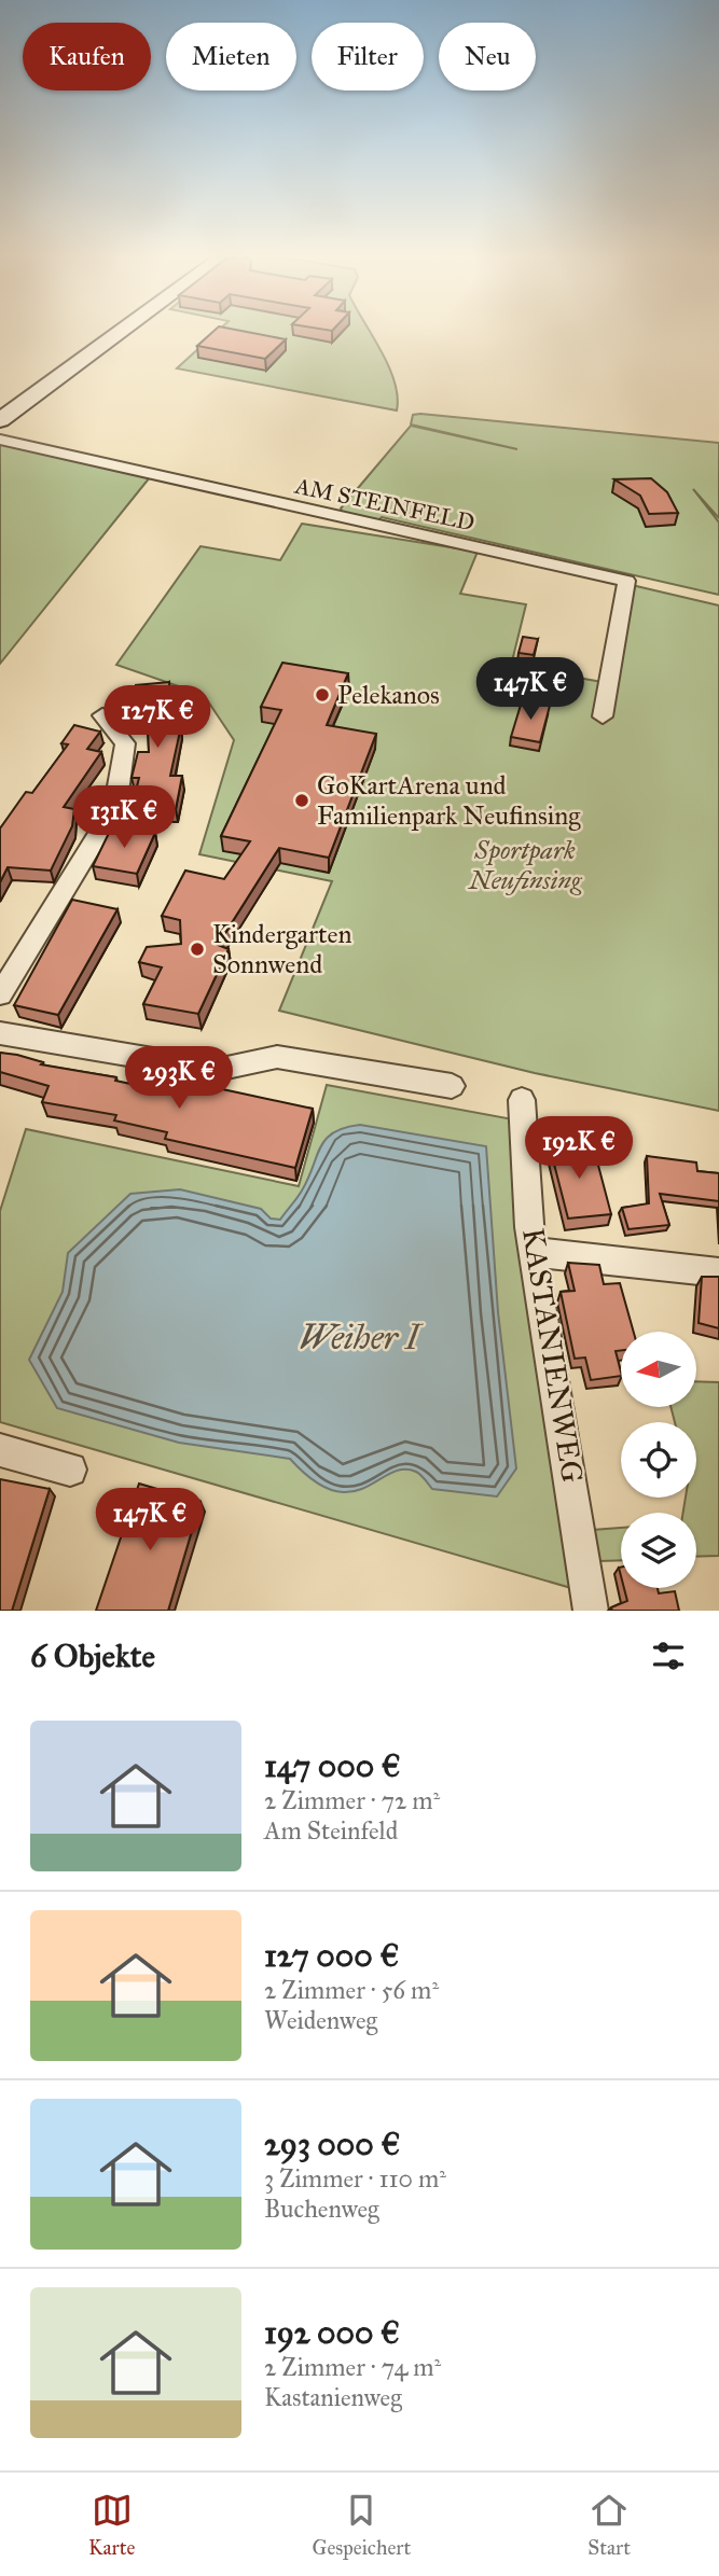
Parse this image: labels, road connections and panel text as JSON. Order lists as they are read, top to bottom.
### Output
{
  "streets": {
    "street": ["AM STEINFELD", "KASTANIENWEG"]
  },
  "water": ["Weiher I"],
  "parks": ["Sportpark Neufinsing"],
  "places": ["Pelekanos", "GoKartArena und Familienpark Neufinsing", "Kindergarten Sonnwend"],
  "north": "left",
  "page": {
    "chip": [
      "Kaufen",
      "Mieten",
      "Filter",
      "Neu"
    ],
    "price": [
      "147K €",
      "127K €",
      "131K €",
      "293K €",
      "192K €",
      "147K €"
    ],
    "heading": "6 Objekte",
    "list": [
      {
        "name": "147 000 €",
        "note": "2 Zimmer · 72 m² · Am Steinfeld"
      },
      {
        "name": "127 000 €",
        "note": "2 Zimmer · 56 m² · Weidenweg"
      },
      {
        "name": "293 000 €",
        "note": "3 Zimmer · 110 m² · Buchenweg"
      },
      {
        "name": "192 000 €",
        "note": "2 Zimmer · 74 m² · Kastanienweg"
      }
    ],
    "tabs": ["Karte", "Gespeichert", "Start"]
  }
}
